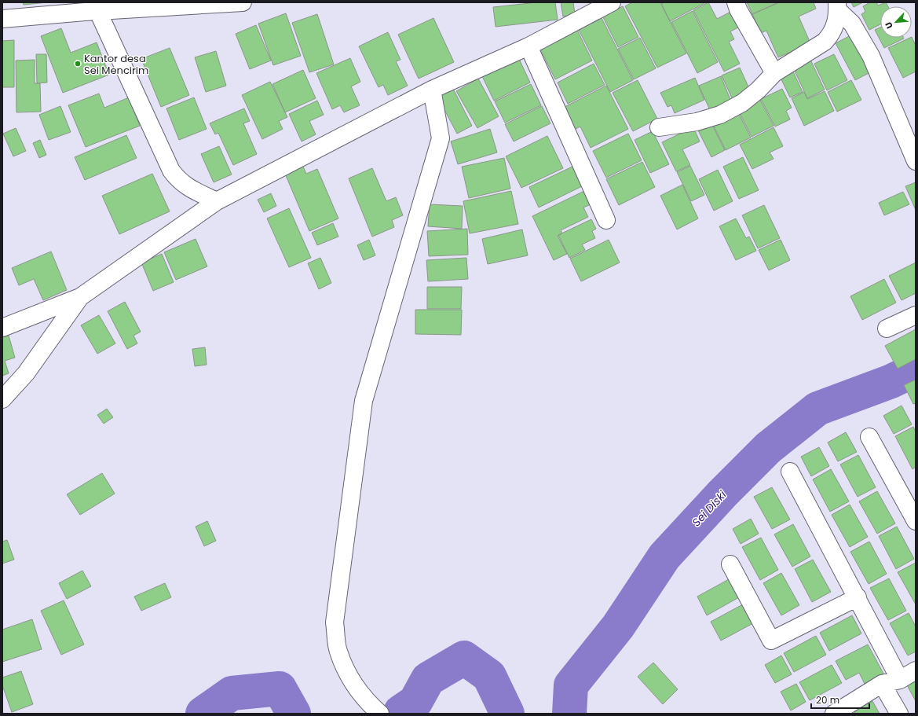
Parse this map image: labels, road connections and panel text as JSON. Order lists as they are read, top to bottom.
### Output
{
  "water": ["Sei Diski"],
  "places": ["Kantor desa Sei Mencirim"],
  "scale_bar": "20 m",
  "north": "bottom left"
}
